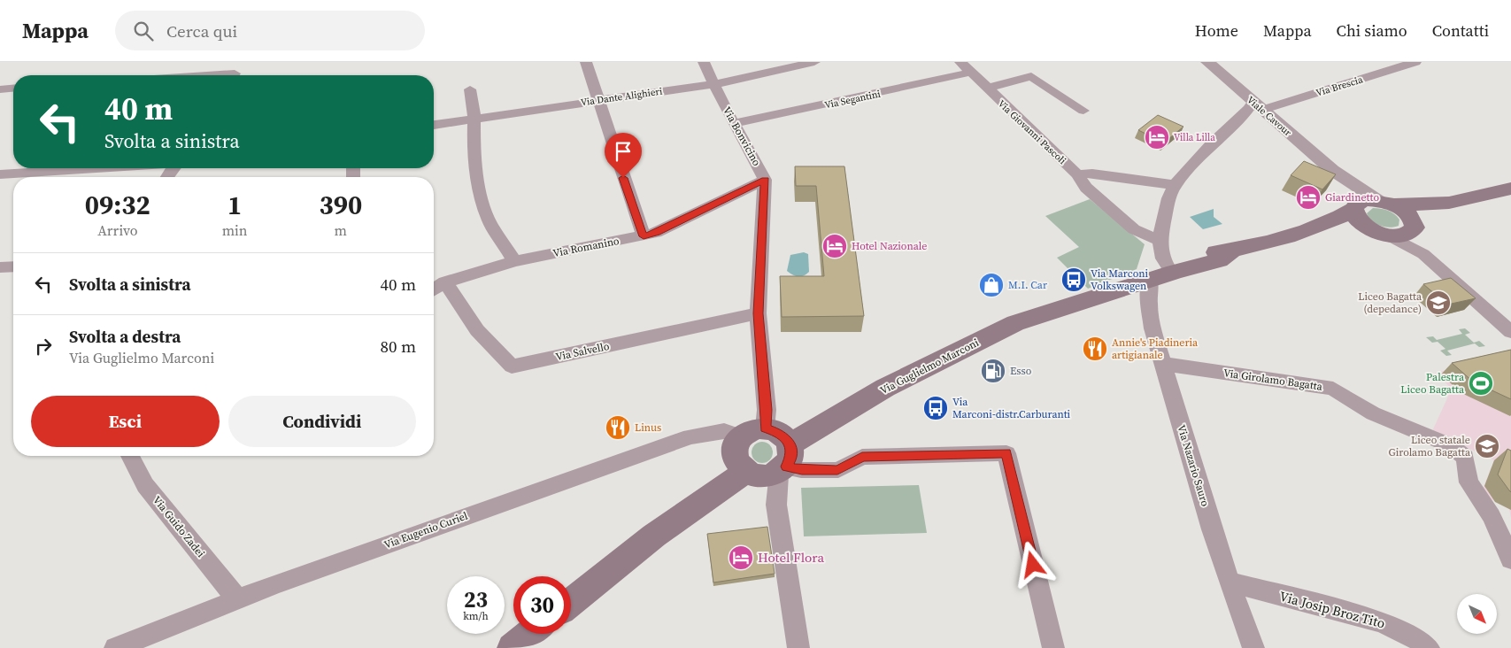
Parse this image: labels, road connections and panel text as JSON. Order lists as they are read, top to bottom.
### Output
{
  "streets": {
    "main road": ["Via Guglielmo Marconi"],
    "street": [
      "Via Brescia",
      "Via Dante Alighieri",
      "Via Segantini",
      "Viale Cavour",
      "Via Giovanni Pascoli",
      "Via Bonvicino",
      "Via Romanino",
      "Via Salvello",
      "Via Girolamo Bagatta",
      "Via Nazario Sauro",
      "Via Guido Zadei",
      "Via Eugenio Curiel",
      "Via Josip Broz Tito"
    ]
  },
  "crossings": [
    ["Via Brescia", "Viale Cavour"],
    ["Via Dante Alighieri", "Via Bonvicino"],
    ["Via Segantini", "Via Giovanni Pascoli"],
    ["Via Segantini", "Via Bonvicino"],
    ["Viale Cavour", "Via Guglielmo Marconi"],
    ["Via Bonvicino", "Via Romanino"],
    ["Via Bonvicino", "Via Salvello"],
    ["Via Bonvicino", "Via Guglielmo Marconi"],
    ["Via Bonvicino", "Via Eugenio Curiel"],
    ["Via Romanino", "Via Salvello"],
    ["Via Guglielmo Marconi", "Via Nazario Sauro"],
    ["Via Guglielmo Marconi", "Via Eugenio Curiel"],
    ["Via Girolamo Bagatta", "Via Nazario Sauro"],
    ["Via Nazario Sauro", "Via Josip Broz Tito"],
    ["Via Guido Zadei", "Via Eugenio Curiel"]
  ],
  "places": {
    "hotel": [
      "Villa Lilla",
      "Giardinetto",
      "Hotel Nazionale",
      "Hotel Flora"
    ],
    "bus stop": ["Via Marconi Volkswagen", "Via Marconi-distr.Carburanti"],
    "shop": ["M.I. Car"],
    "school or university": ["Liceo Bagatta (depedance)", "Liceo statale Girolamo Bagatta"],
    "restaurant": ["Annie's Piadineria artigianale", "Linus"],
    "fuel station": ["Esso"],
    "sports": ["Palestra Liceo Bagatta"]
  },
  "north": "bottom right",
  "page": {
    "header": "Mappa",
    "search": "Cerca qui",
    "nav": [
      "Home",
      "Mappa",
      "Chi siamo",
      "Contatti"
    ],
    "turn": ["40 m", "Svolta a sinistra"],
    "eta": [
      "09:32",
      "Arrivo",
      "1",
      "min",
      "390",
      "m"
    ],
    "list": [
      {
        "name": "Svolta a sinistra",
        "value": "40 m"
      },
      {
        "name": "Svolta a destra",
        "note": "Via Guglielmo Marconi",
        "value": "80 m"
      }
    ],
    "buttons": ["Esci", "Condividi"],
    "speed": "23 km/h",
    "limit": "30"
  }
}
